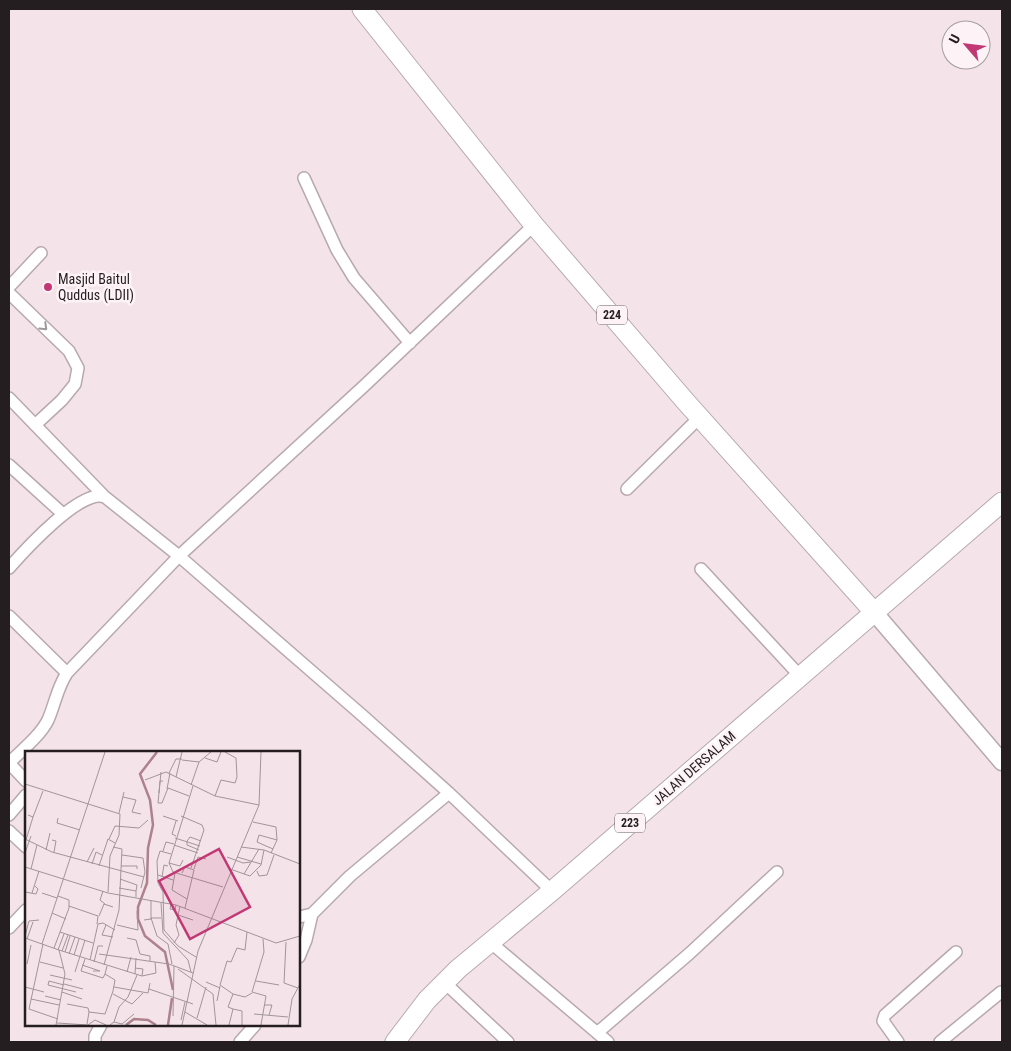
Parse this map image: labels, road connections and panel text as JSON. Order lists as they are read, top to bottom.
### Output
{
  "streets": {
    "main road": ["224", "JALAN DERSALAM", "223"]
  },
  "crossings": [
    ["224", "JALAN DERSALAM"]
  ],
  "places": ["Masjid Baitul Quddus (LDII)"],
  "north": "top left"
}
